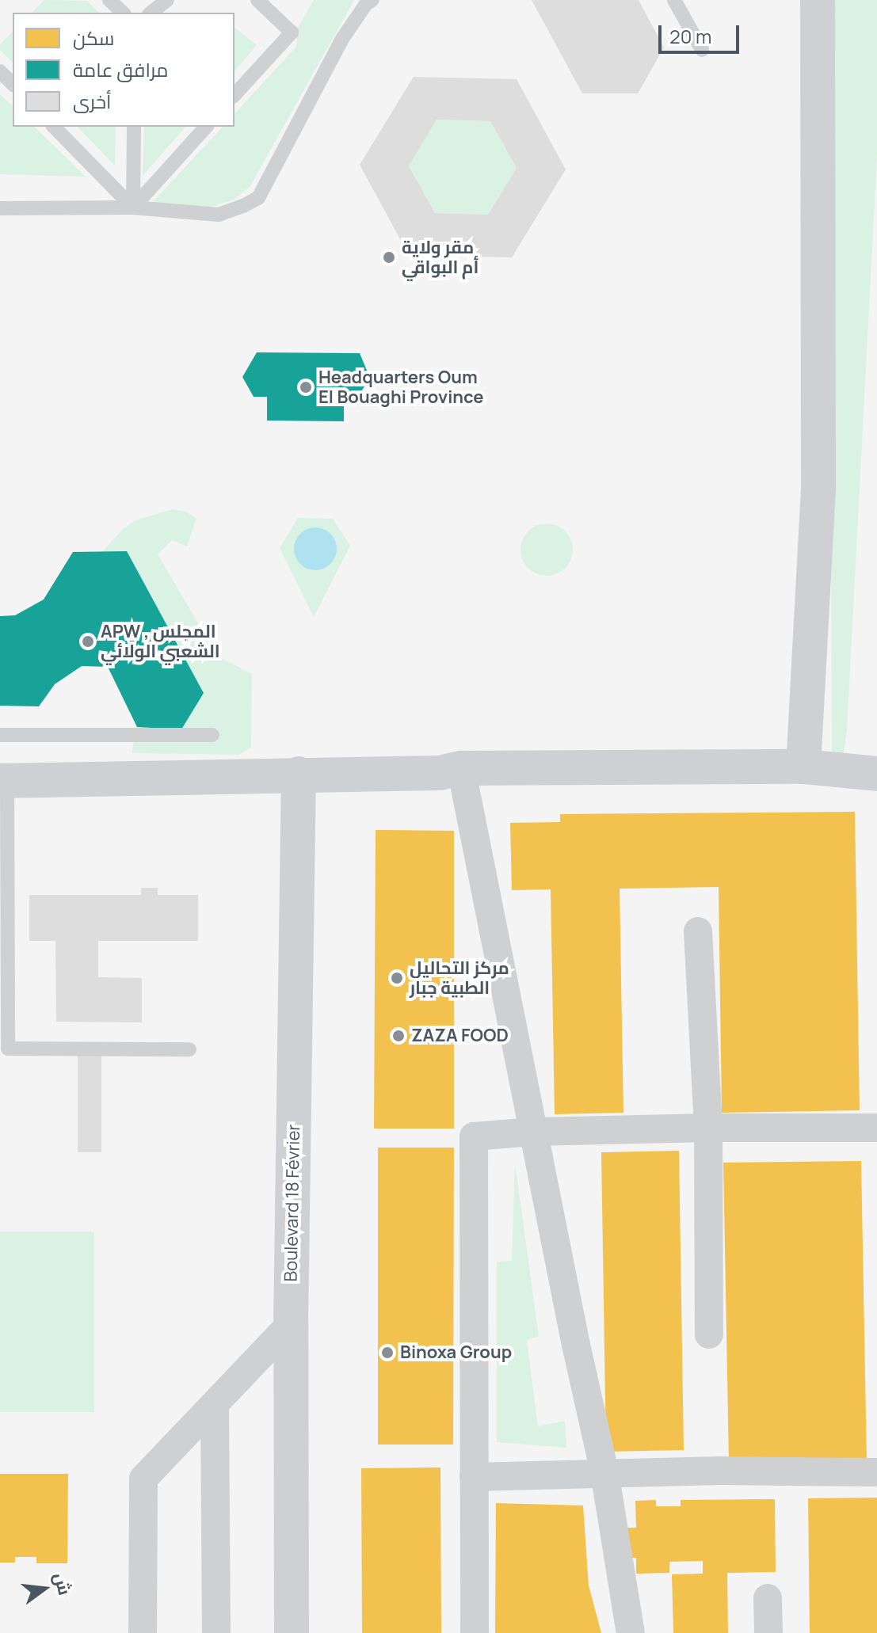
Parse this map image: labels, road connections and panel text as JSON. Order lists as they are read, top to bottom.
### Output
{
  "streets": {
    "main road": ["Boulevard 18 Février"]
  },
  "places": [
    "مقر ولاية أم البواقي",
    "Headquarters Oum El Bouaghi Province",
    "APW , المجلس الشعبي الولائي",
    "مركز التحاليل الطبية جبار",
    "ZAZA FOOD",
    "Binoxa Group"
  ],
  "legend": ["سكن", "مرافق عامة", "أخرى"],
  "scale_bar": "20 m",
  "north": "right"
}
